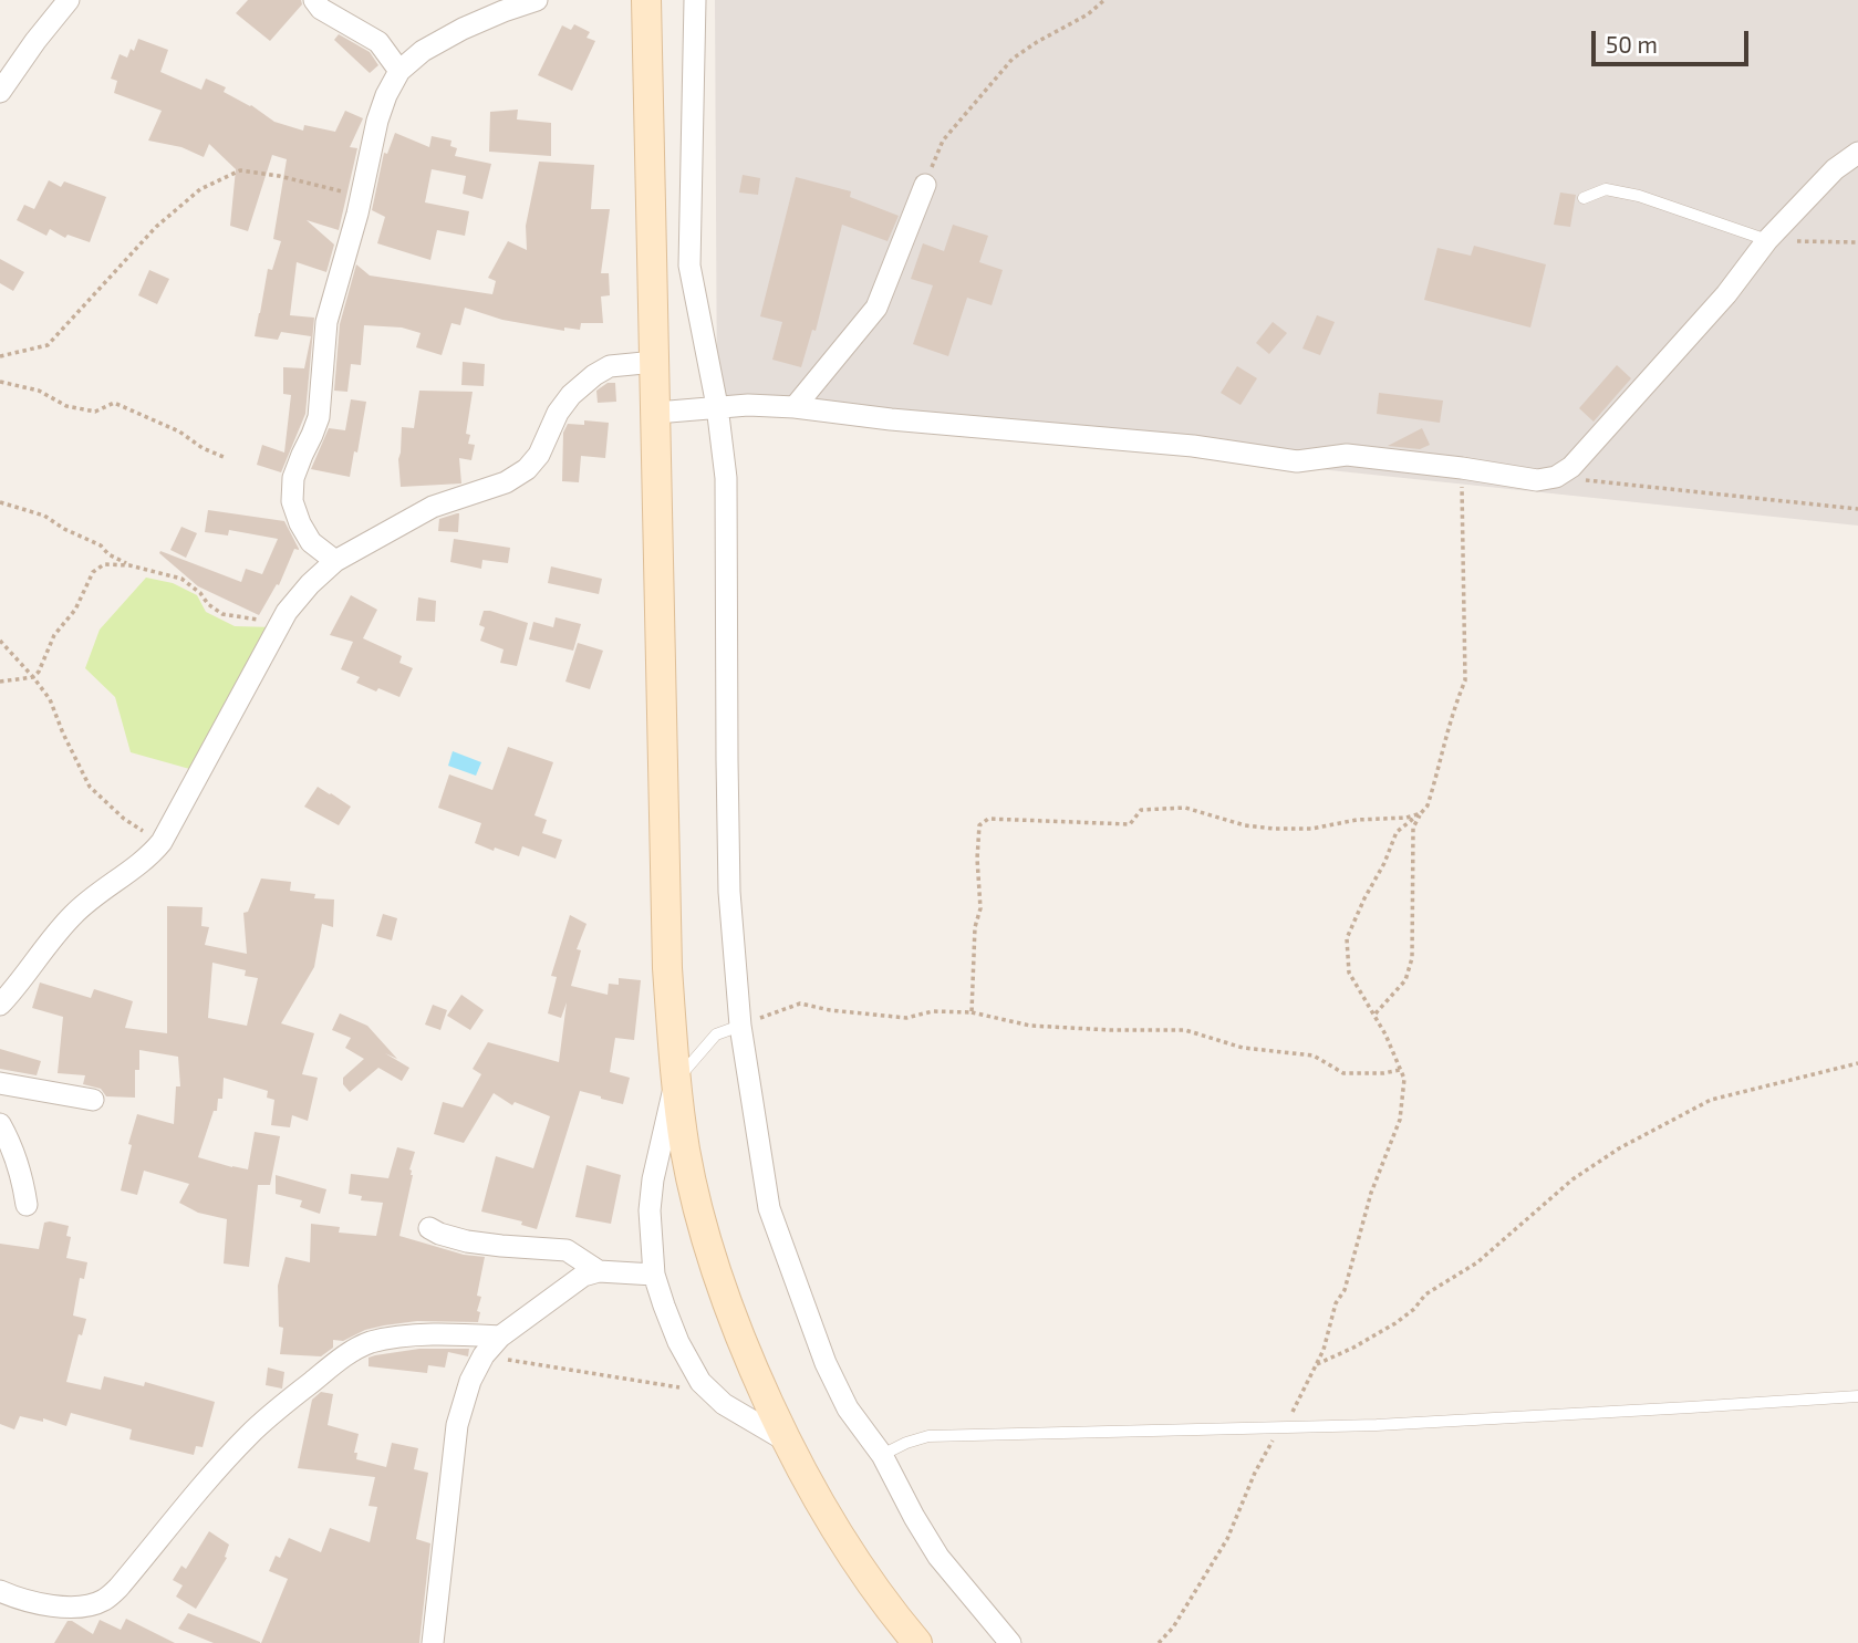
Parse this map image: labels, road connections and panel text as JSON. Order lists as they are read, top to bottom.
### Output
{
  "scale_bar": "50 m"
}
